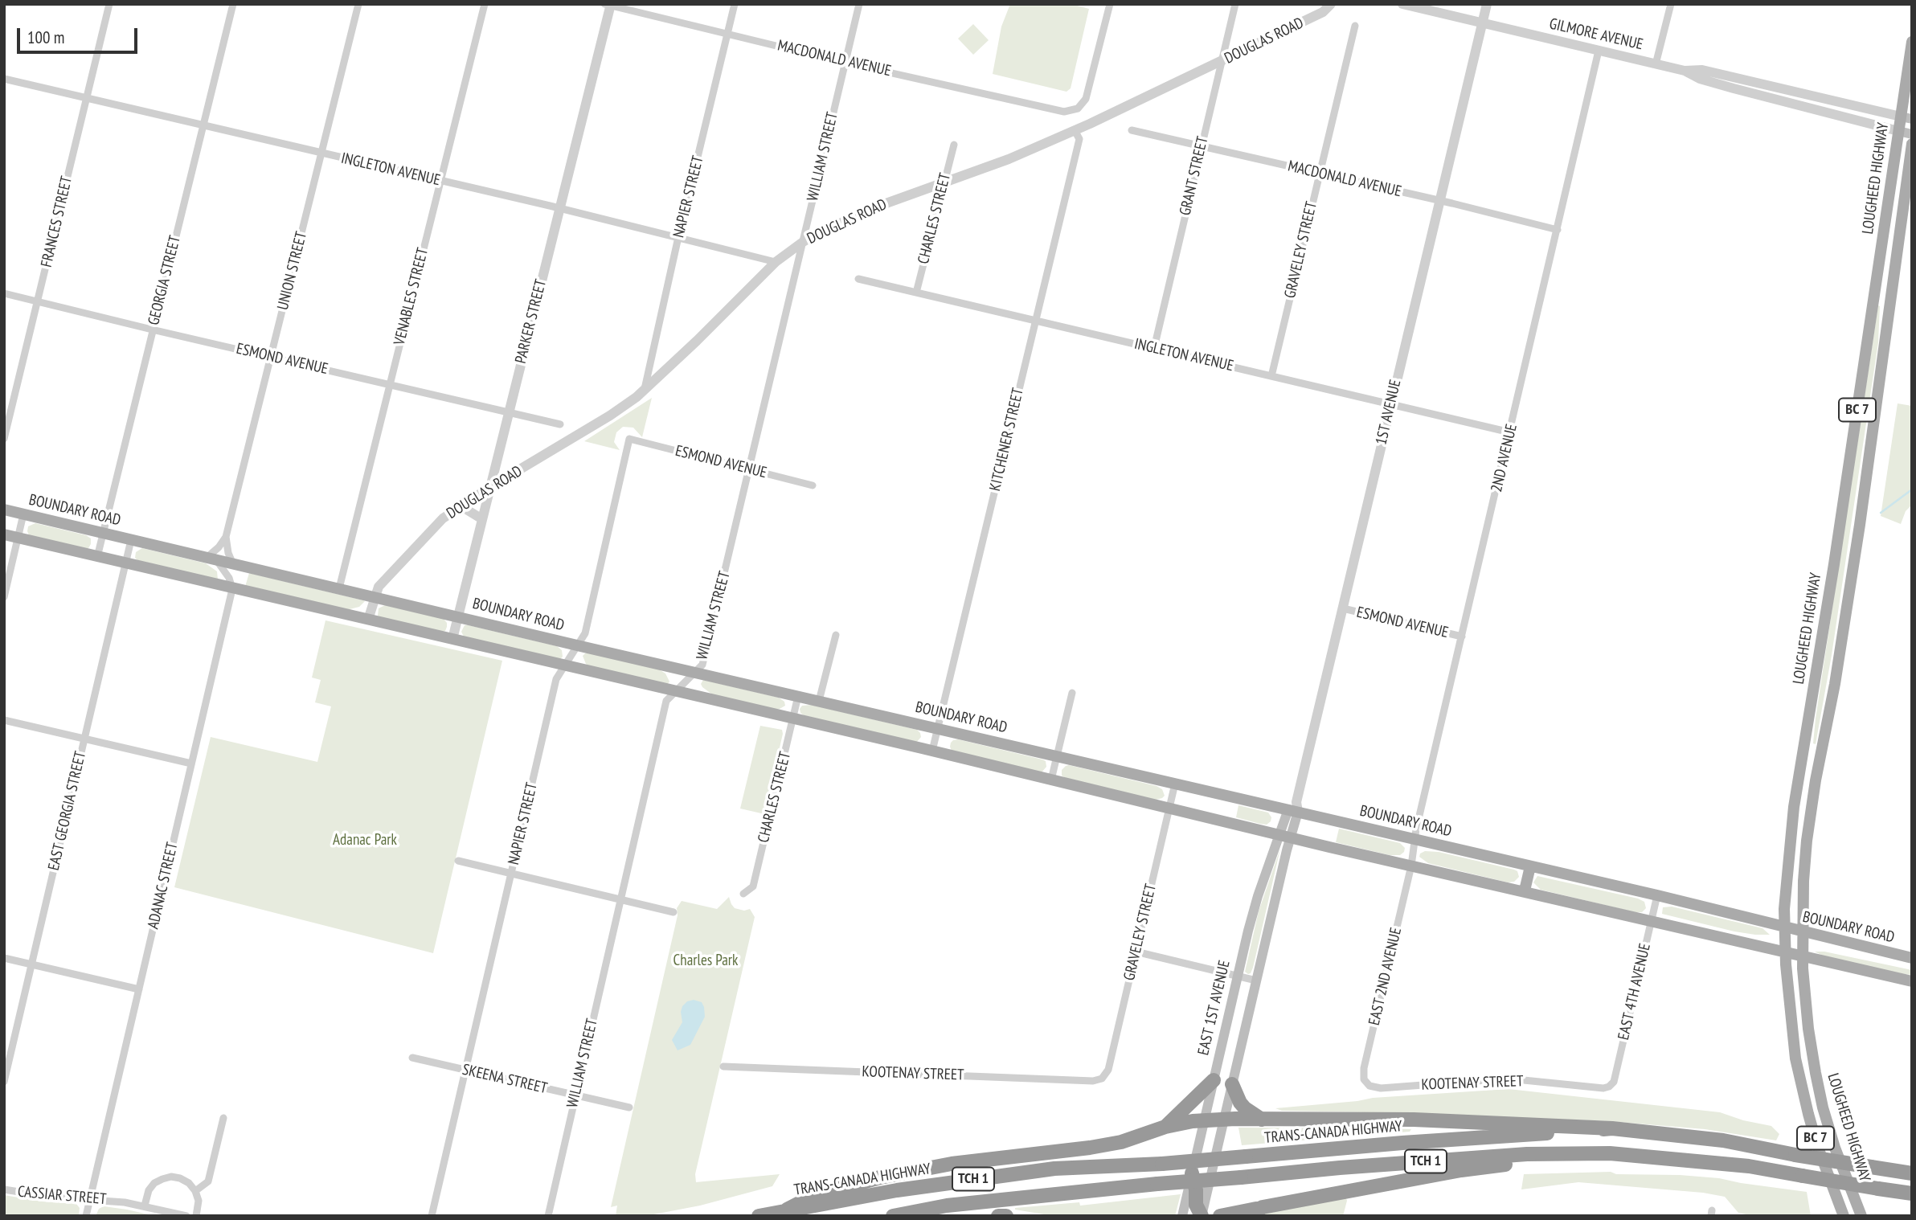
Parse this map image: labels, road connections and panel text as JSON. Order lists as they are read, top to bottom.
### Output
{
  "streets": {
    "highway": ["TRANS-CANADA HIGHWAY", "TCH 1"],
    "main road": [
      "GILMORE AVENUE",
      "LOUGHEED HIGHWAY",
      "BC 7",
      "BOUNDARY ROAD",
      "EAST 1ST AVENUE"
    ],
    "street": [
      "DOUGLAS ROAD",
      "MACDONALD AVENUE",
      "WILLIAM STREET",
      "INGLETON AVENUE",
      "GRANT STREET",
      "NAPIER STREET",
      "CHARLES STREET",
      "FRANCES STREET",
      "GRAVELEY STREET",
      "UNION STREET",
      "GEORGIA STREET",
      "VENABLES STREET",
      "PARKER STREET",
      "ESMOND AVENUE",
      "1ST AVENUE",
      "KITCHENER STREET",
      "2ND AVENUE",
      "EAST GEORGIA STREET",
      "ADANAC STREET",
      "EAST 2ND AVENUE",
      "EAST 4TH AVENUE",
      "KOOTENAY STREET",
      "SKEENA STREET",
      "CASSIAR STREET"
    ]
  },
  "crossings": [
    ["GILMORE AVENUE", "LOUGHEED HIGHWAY"],
    ["GILMORE AVENUE", "1ST AVENUE"],
    ["GILMORE AVENUE", "2ND AVENUE"],
    ["DOUGLAS ROAD", "WILLIAM STREET"],
    ["DOUGLAS ROAD", "INGLETON AVENUE"],
    ["DOUGLAS ROAD", "GRANT STREET"],
    ["DOUGLAS ROAD", "NAPIER STREET"],
    ["DOUGLAS ROAD", "CHARLES STREET"],
    ["DOUGLAS ROAD", "PARKER STREET"],
    ["DOUGLAS ROAD", "KITCHENER STREET"],
    ["DOUGLAS ROAD", "BOUNDARY ROAD"],
    ["MACDONALD AVENUE", "WILLIAM STREET"],
    ["MACDONALD AVENUE", "GRANT STREET"],
    ["MACDONALD AVENUE", "NAPIER STREET"],
    ["MACDONALD AVENUE", "GRAVELEY STREET"],
    ["MACDONALD AVENUE", "PARKER STREET"],
    ["MACDONALD AVENUE", "1ST AVENUE"],
    ["MACDONALD AVENUE", "2ND AVENUE"],
    ["WILLIAM STREET", "ESMOND AVENUE"],
    ["WILLIAM STREET", "BOUNDARY ROAD"],
    ["WILLIAM STREET", "SKEENA STREET"],
    ["INGLETON AVENUE", "GRANT STREET"],
    ["INGLETON AVENUE", "NAPIER STREET"],
    ["INGLETON AVENUE", "CHARLES STREET"],
    ["INGLETON AVENUE", "FRANCES STREET"],
    ["INGLETON AVENUE", "GRAVELEY STREET"],
    ["INGLETON AVENUE", "UNION STREET"],
    ["INGLETON AVENUE", "GEORGIA STREET"],
    ["INGLETON AVENUE", "VENABLES STREET"],
    ["INGLETON AVENUE", "PARKER STREET"],
    ["INGLETON AVENUE", "1ST AVENUE"],
    ["INGLETON AVENUE", "KITCHENER STREET"],
    ["INGLETON AVENUE", "2ND AVENUE"],
    ["LOUGHEED HIGHWAY", "BOUNDARY ROAD"],
    ["NAPIER STREET", "ESMOND AVENUE"],
    ["NAPIER STREET", "BOUNDARY ROAD"],
    ["NAPIER STREET", "SKEENA STREET"],
    ["CHARLES STREET", "BOUNDARY ROAD"],
    ["FRANCES STREET", "ESMOND AVENUE"],
    ["GRAVELEY STREET", "BOUNDARY ROAD"],
    ["GRAVELEY STREET", "KOOTENAY STREET"],
    ["UNION STREET", "ESMOND AVENUE"],
    ["UNION STREET", "BOUNDARY ROAD"],
    ["GEORGIA STREET", "ESMOND AVENUE"],
    ["GEORGIA STREET", "BOUNDARY ROAD"],
    ["VENABLES STREET", "ESMOND AVENUE"],
    ["VENABLES STREET", "BOUNDARY ROAD"],
    ["PARKER STREET", "ESMOND AVENUE"],
    ["PARKER STREET", "BOUNDARY ROAD"],
    ["ESMOND AVENUE", "1ST AVENUE"],
    ["ESMOND AVENUE", "2ND AVENUE"],
    ["1ST AVENUE", "BOUNDARY ROAD"],
    ["1ST AVENUE", "EAST 1ST AVENUE"],
    ["KITCHENER STREET", "BOUNDARY ROAD"],
    ["2ND AVENUE", "BOUNDARY ROAD"],
    ["2ND AVENUE", "EAST 2ND AVENUE"],
    ["BOUNDARY ROAD", "EAST GEORGIA STREET"],
    ["BOUNDARY ROAD", "EAST 4TH AVENUE"],
    ["BOUNDARY ROAD", "EAST 1ST AVENUE"],
    ["ADANAC STREET", "CASSIAR STREET"],
    ["EAST 2ND AVENUE", "KOOTENAY STREET"],
    ["EAST 4TH AVENUE", "KOOTENAY STREET"]
  ],
  "parks": ["Adanac Park", "Charles Park"],
  "scale_bar": "100 m"
}
